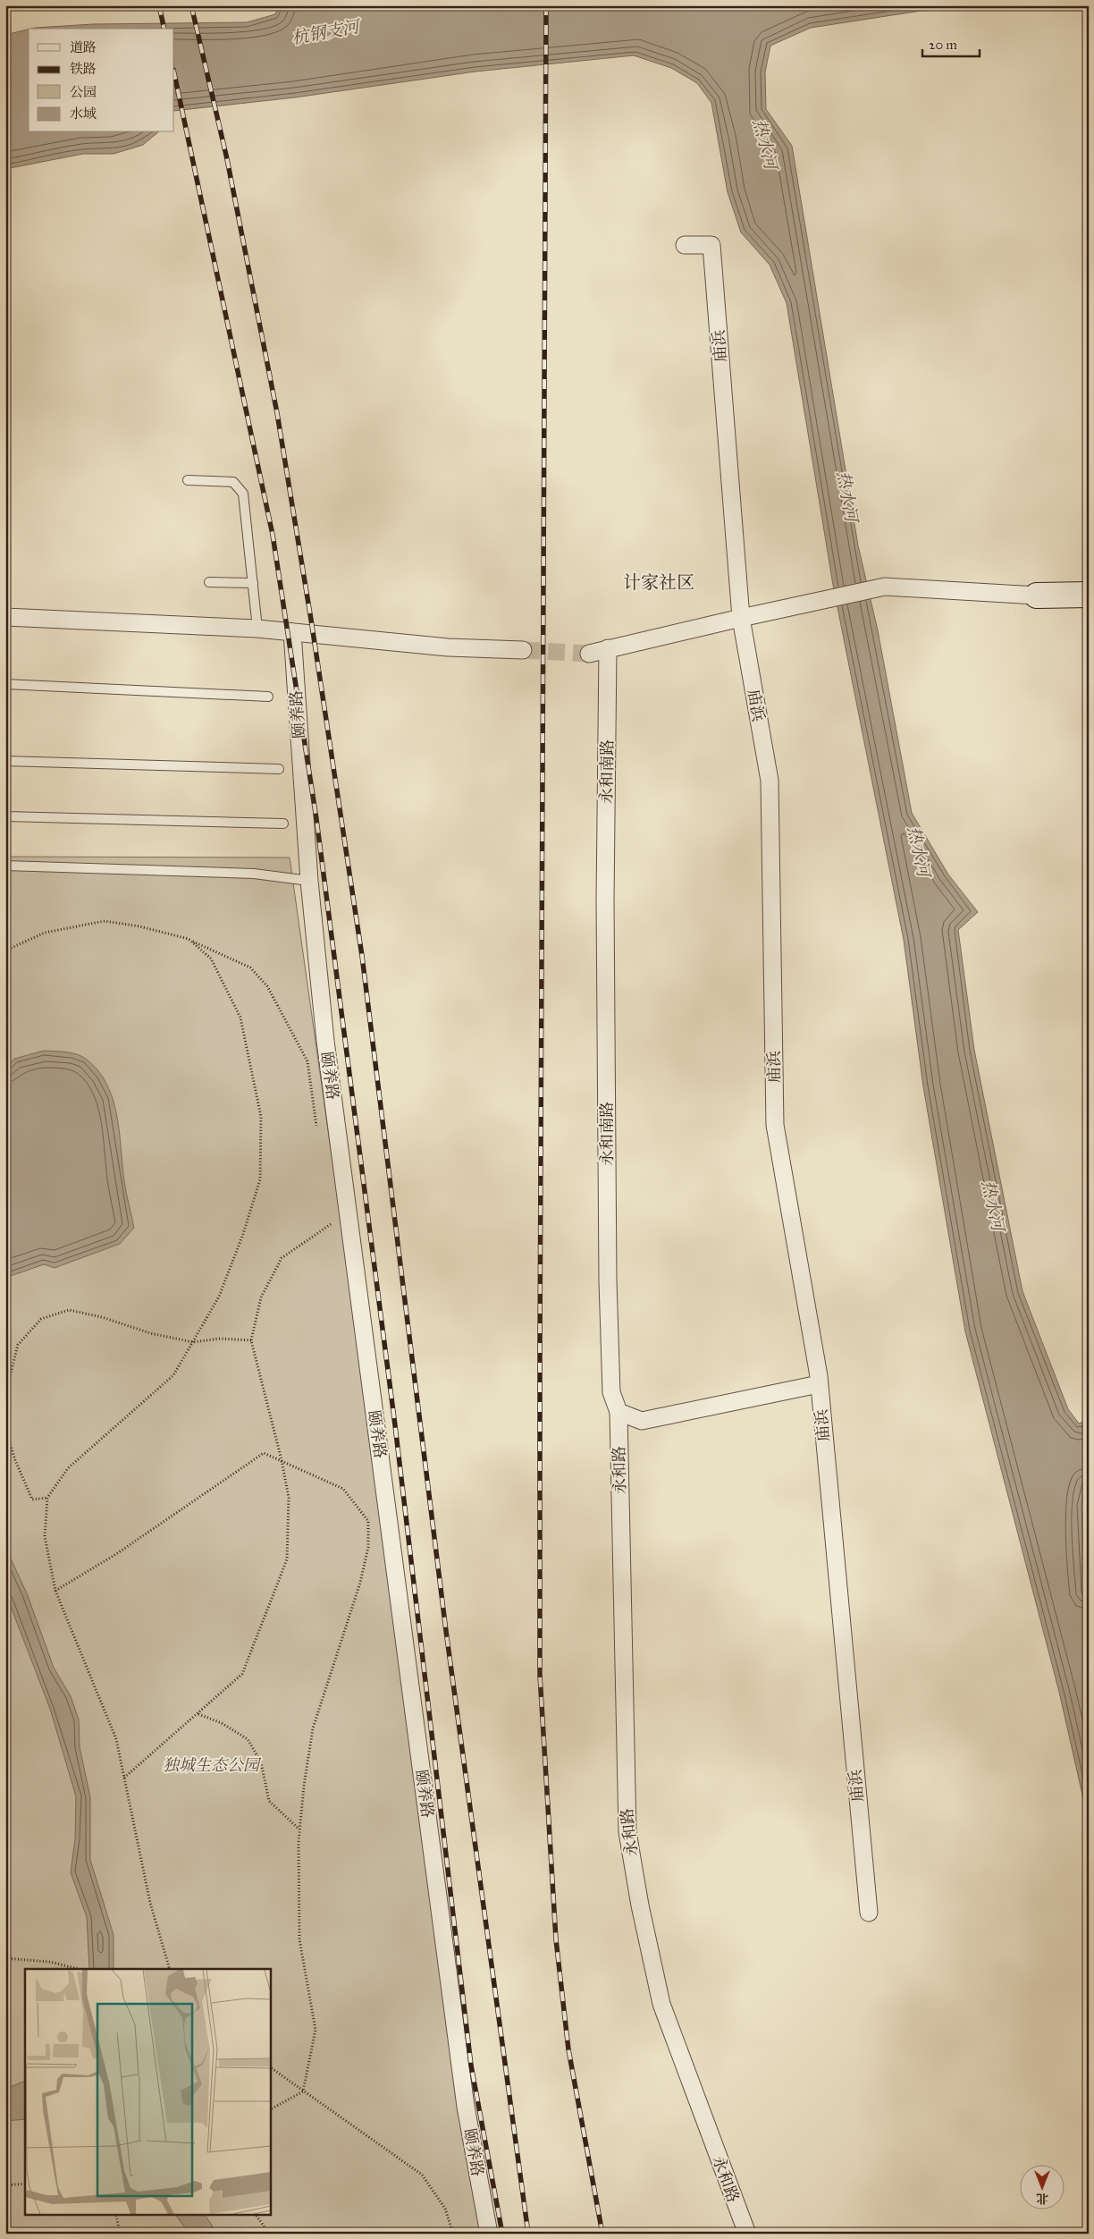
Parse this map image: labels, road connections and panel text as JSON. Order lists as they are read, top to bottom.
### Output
{
  "streets": {
    "street": [
      "庙浜",
      "颐养路",
      "永和南路",
      "永和路"
    ]
  },
  "crossings": [
    ["永和南路", "永和路"]
  ],
  "districts": ["计家社区"],
  "water": ["杭钢支河", "热水河"],
  "parks": ["独城生态公园"],
  "legend": [
    "道路",
    "铁路",
    "公园",
    "水域"
  ],
  "scale_bar": "20 m",
  "north": "bottom"
}
